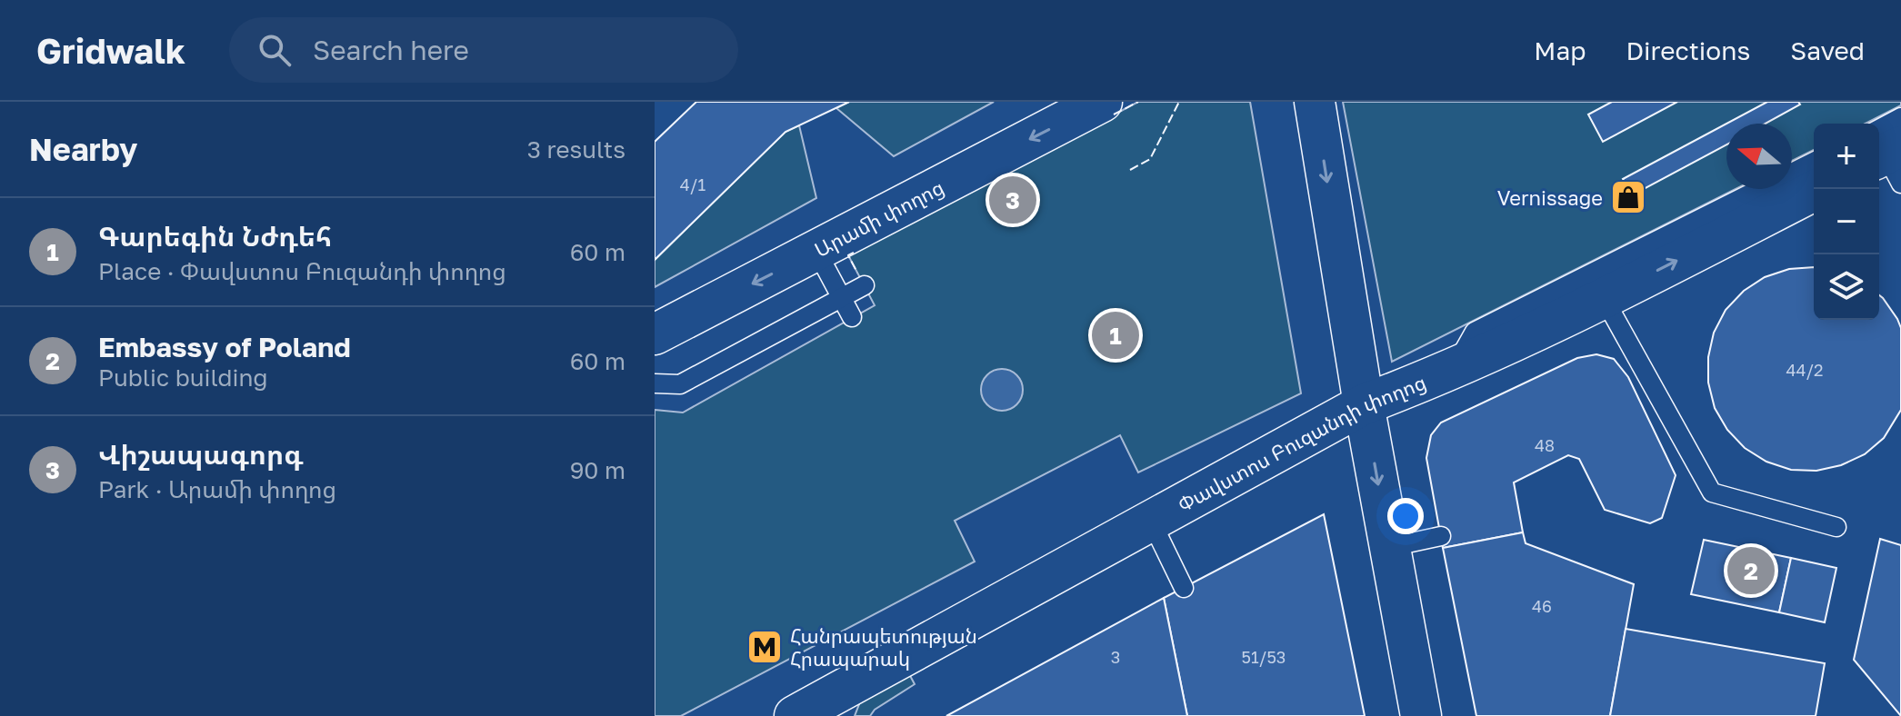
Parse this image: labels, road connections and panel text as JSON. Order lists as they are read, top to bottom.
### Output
{
  "streets": {
    "street": ["Արամի փողոց", "Փավստոս Բուզանդի փողոց"]
  },
  "one_way": ["Արամի փողոց"],
  "places": {
    "shop": ["Vernissage"],
    "metro station": ["Հանրապետության Հրապարակ"]
  },
  "house_numbers": [
    "4/1",
    "44/2",
    "48",
    "46",
    "3",
    "51/53"
  ],
  "north": "left",
  "page": {
    "header": "Gridwalk",
    "search": "Search here",
    "nav": ["Map", "Directions", "Saved"],
    "heading": ["Nearby", "3 results"],
    "map_buttons": ["+", "−"],
    "pins": ["3", "1", "2"],
    "list": [
      {
        "mark": "1",
        "name": "Գարեգին Նժդեհ",
        "note": "Place · Փավստոս Բուզանդի փողոց",
        "value": "60 m"
      },
      {
        "mark": "2",
        "name": "Embassy of Poland",
        "note": "Public building",
        "value": "60 m"
      },
      {
        "mark": "3",
        "name": "Վիշապագորգ",
        "note": "Park · Արամի փողոց",
        "value": "90 m"
      }
    ]
  }
}
